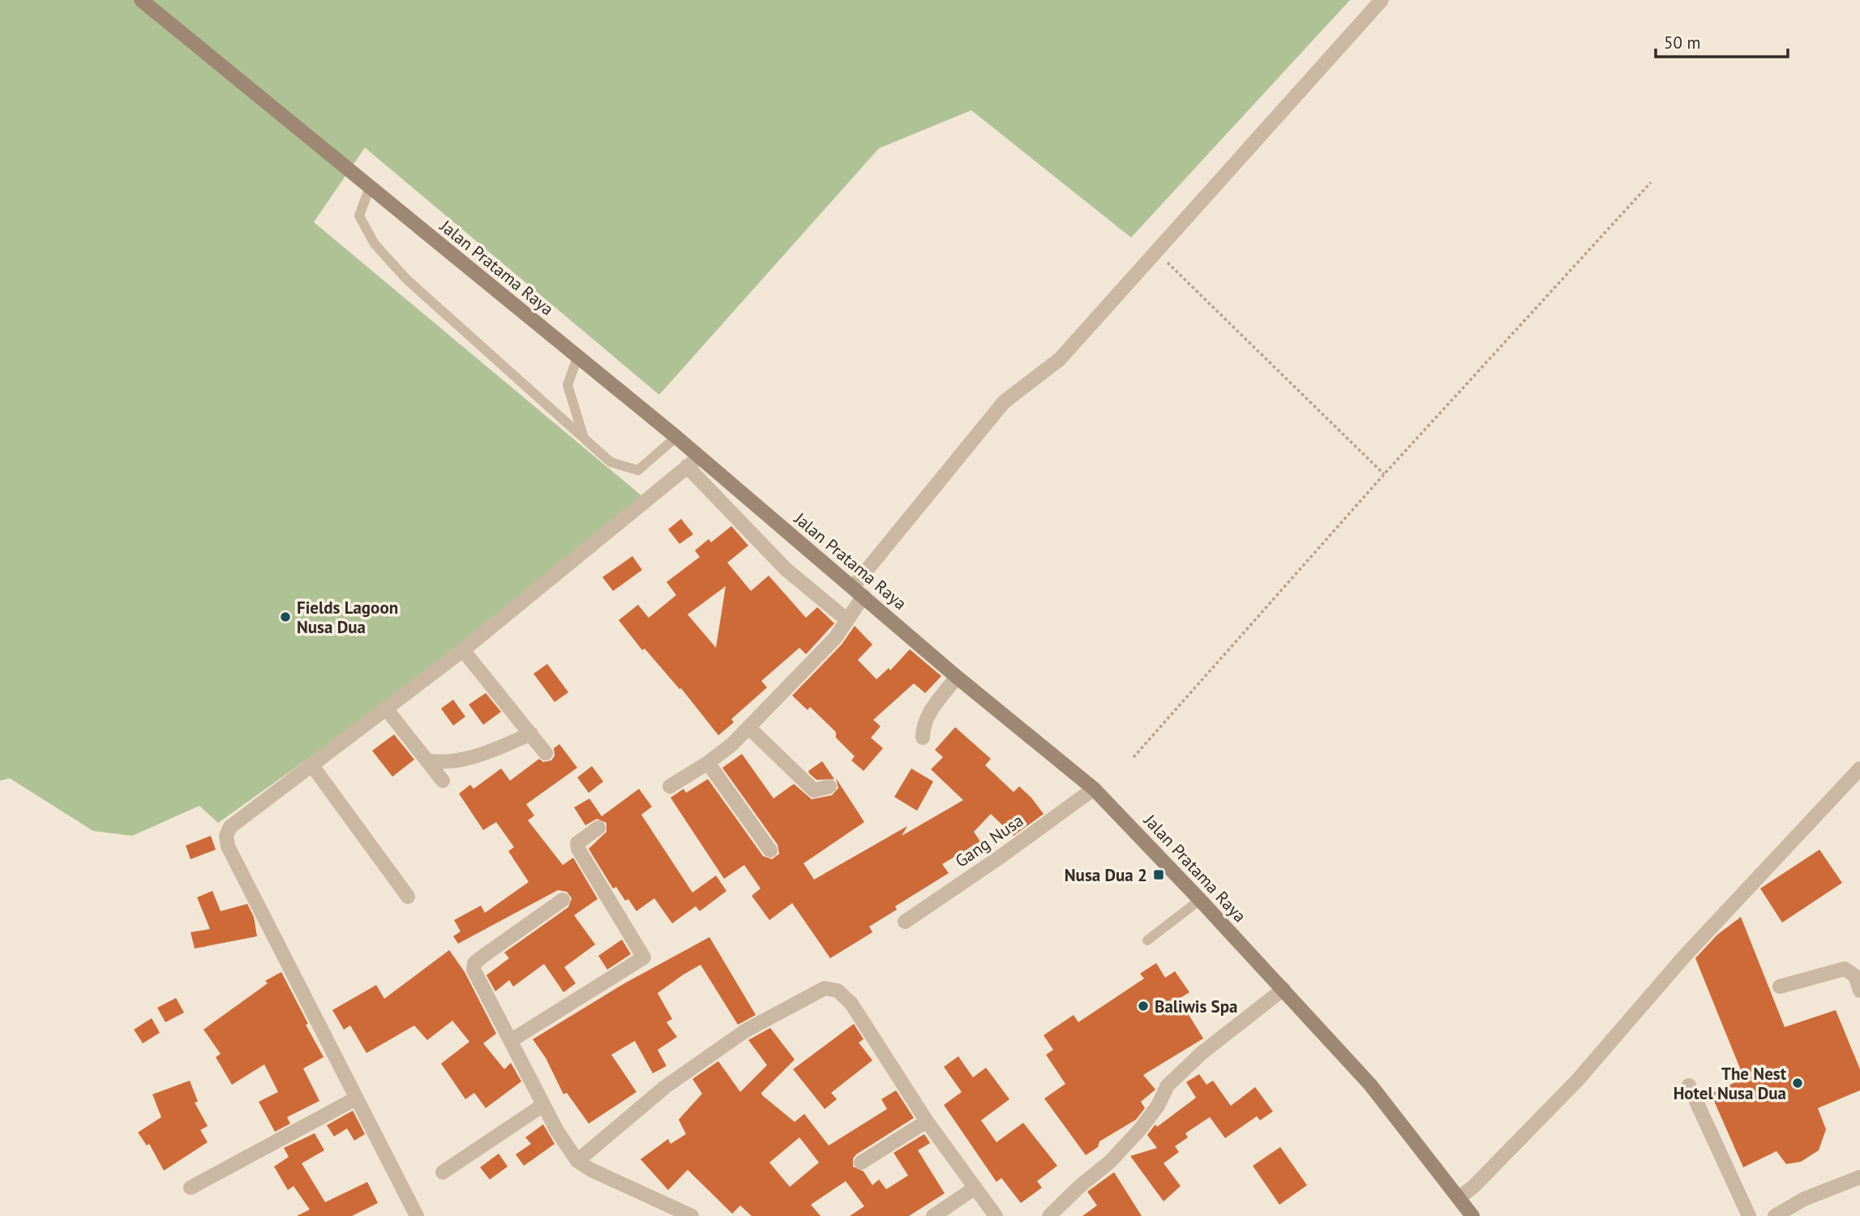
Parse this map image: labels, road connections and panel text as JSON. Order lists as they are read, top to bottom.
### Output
{
  "streets": {
    "main road": ["Jalan Pratama Raya"],
    "street": ["Gang Nusa"]
  },
  "crossings": [
    ["Jalan Pratama Raya", "Gang Nusa"]
  ],
  "places": {
    "other": ["Fields Lagoon Nusa Dua", "Baliwis Spa", "The Nest Hotel Nusa Dua"],
    "transit": ["Nusa Dua 2"]
  },
  "scale_bar": "50 m"
}
